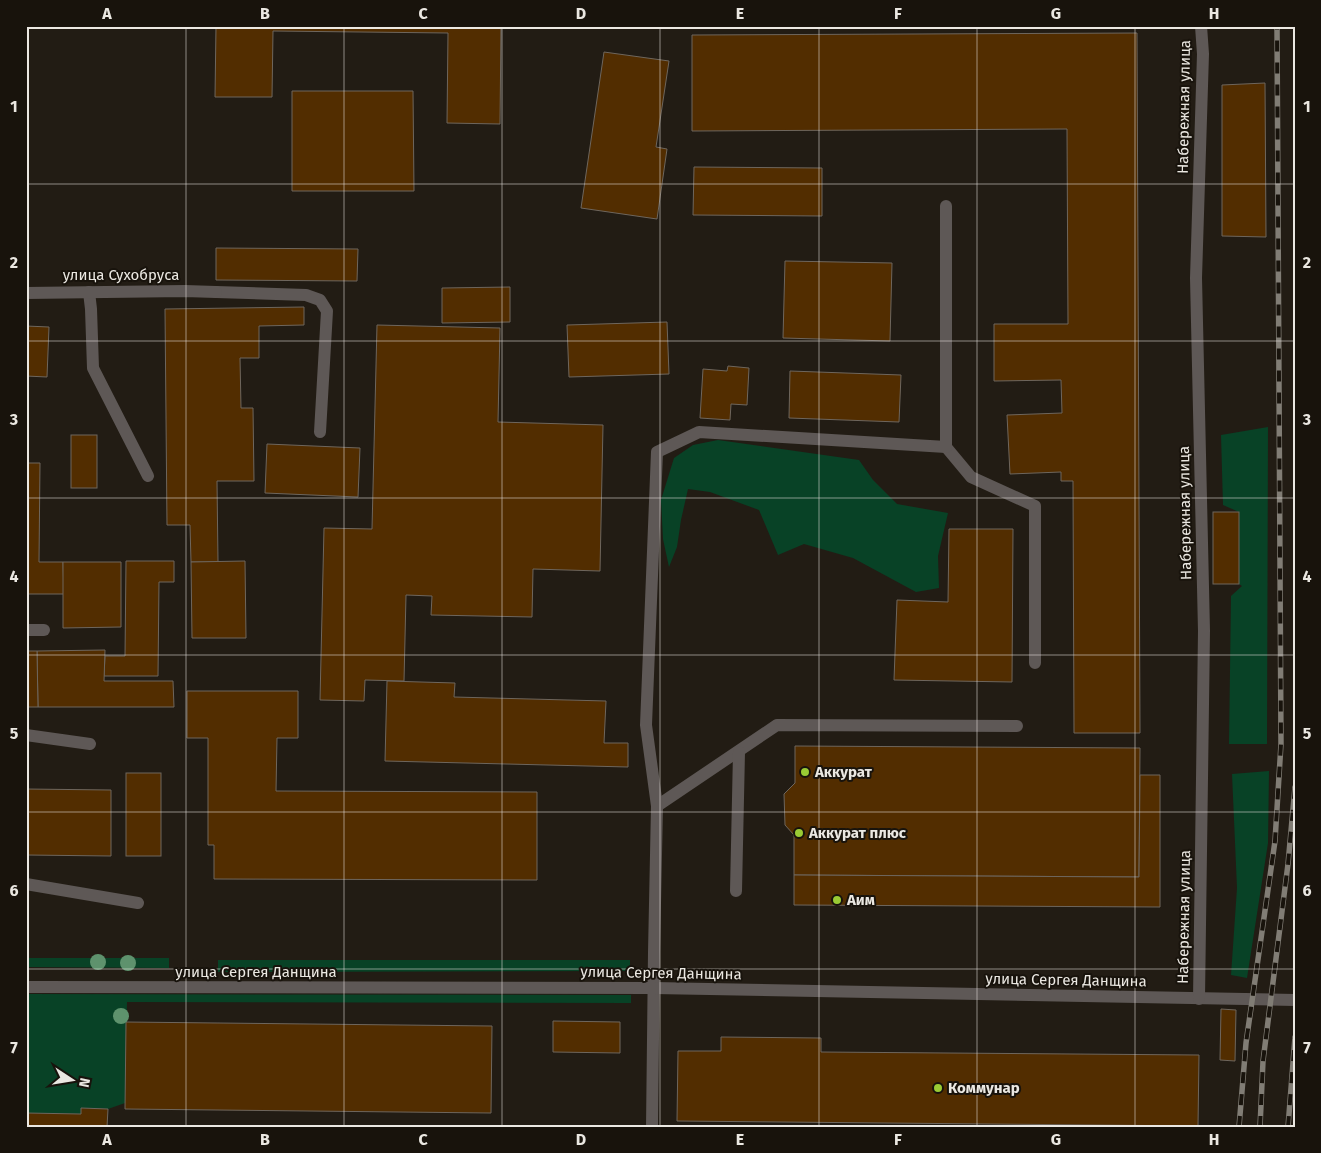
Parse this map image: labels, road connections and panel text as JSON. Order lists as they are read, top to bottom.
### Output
{
  "streets": {
    "street": ["Набережная улица", "улица Сухобруса", "улица Сергея Данщина"]
  },
  "crossings": [
    ["Набережная улица", "улица Сергея Данщина"]
  ],
  "places": [
    "Аккурат",
    "Аккурат плюс",
    "Аим",
    "Коммунар"
  ],
  "north": "right",
  "grid": {
    "columns": [
      "A",
      "B",
      "C",
      "D",
      "E",
      "F",
      "G",
      "H"
    ],
    "rows": [
      "1",
      "2",
      "3",
      "4",
      "5",
      "6",
      "7"
    ]
  }
}
